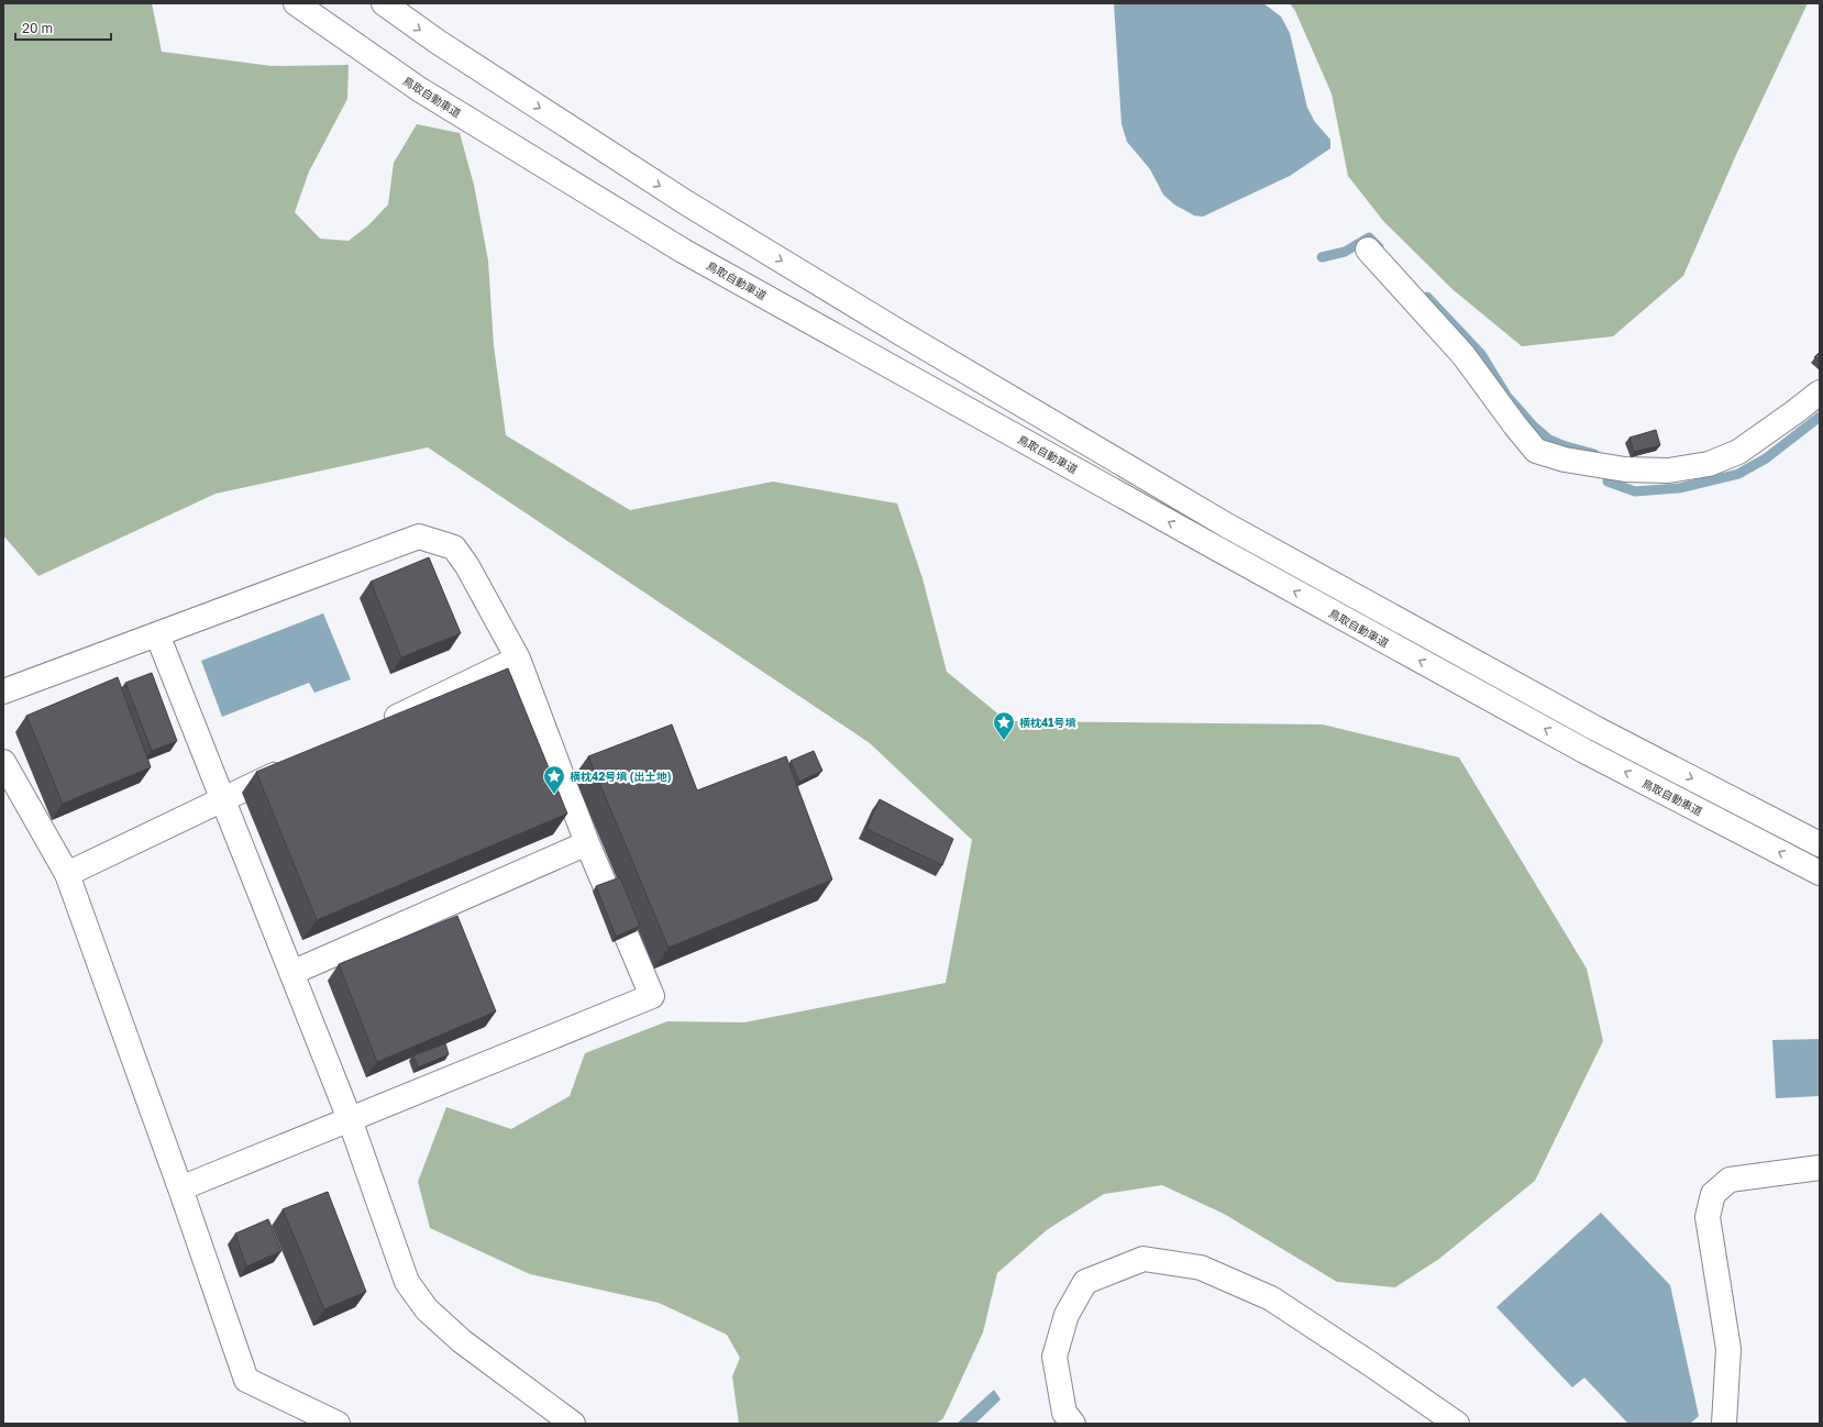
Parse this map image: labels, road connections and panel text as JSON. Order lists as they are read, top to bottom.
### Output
{
  "streets": {
    "main road": ["鳥取自動車道"]
  },
  "places": {
    "place": ["横枕41号墳", "横枕42号墳 (出土地)"]
  },
  "scale_bar": "20 m"
}
